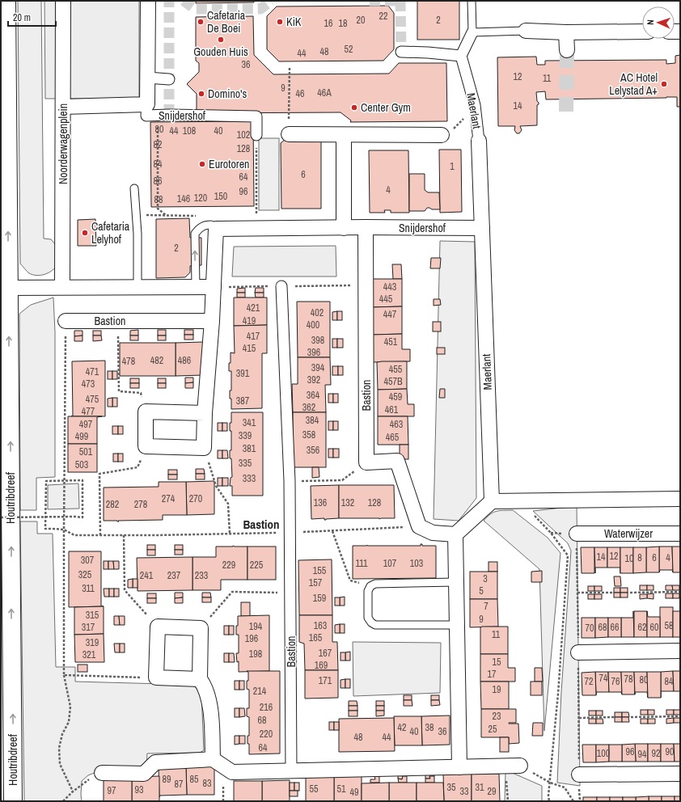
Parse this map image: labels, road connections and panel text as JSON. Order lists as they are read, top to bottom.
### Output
{
  "streets": {
    "main road": ["Houtribdreef"],
    "street": [
      "Maerlant",
      "Snijdershof",
      "Noorderwagenplein",
      "Bastion",
      "Waterwijzer"
    ]
  },
  "crossings": [
    ["Maerlant", "Snijdershof"],
    ["Snijdershof", "Noorderwagenplein"],
    ["Snijdershof", "Bastion"]
  ],
  "one_way": ["Houtribdreef"],
  "districts": ["Bastion"],
  "places": [
    "Cafetaria De Boei",
    "KiK",
    "Gouden Huis",
    "AC Hotel Lelystad A+",
    "Domino's",
    "Center Gym",
    "Eurotoren",
    "Cafetaria Lelyhof"
  ],
  "house_numbers": [
    "22",
    "20",
    "2",
    "16",
    "18",
    "52",
    "48",
    "44",
    "36",
    "12",
    "11",
    "9",
    "46A",
    "46",
    "14",
    "80",
    "44",
    "108",
    "40",
    "102",
    "82",
    "128",
    "84",
    "1",
    "6",
    "64",
    "86",
    "4",
    "96",
    "150",
    "120",
    "146",
    "88",
    "2",
    "443",
    "445",
    "421",
    "402",
    "447",
    "419",
    "400",
    "417",
    "398",
    "451",
    "415",
    "396",
    "482",
    "486",
    "478",
    "394",
    "455",
    "471",
    "391",
    "392",
    "457B",
    "473",
    "364",
    "459",
    "475",
    "387",
    "362",
    "461",
    "477",
    "384",
    "341",
    "497",
    "463",
    "358",
    "339",
    "499",
    "465",
    "381",
    "356",
    "501",
    "335",
    "503",
    "333",
    "274",
    "270",
    "136",
    "132",
    "128",
    "282",
    "278",
    "12",
    "14",
    "8",
    "6",
    "4",
    "10",
    "307",
    "111",
    "107",
    "103",
    "229",
    "225",
    "155",
    "325",
    "241",
    "237",
    "233",
    "3",
    "157",
    "311",
    "5",
    "159",
    "7",
    "315",
    "9",
    "163",
    "58",
    "194",
    "317",
    "68",
    "66",
    "62",
    "60",
    "70",
    "11",
    "165",
    "196",
    "319",
    "167",
    "198",
    "321",
    "15",
    "169",
    "17",
    "74",
    "78",
    "80",
    "171",
    "72",
    "76",
    "84",
    "19",
    "214",
    "216",
    "23",
    "68",
    "42",
    "38",
    "25",
    "40",
    "36",
    "220",
    "48",
    "44",
    "64",
    "96",
    "90",
    "100",
    "92",
    "94",
    "89",
    "85",
    "83",
    "87",
    "35",
    "31",
    "55",
    "51",
    "93",
    "97",
    "33",
    "29",
    "49"
  ],
  "scale_bar": "20 m",
  "north": "left"
}
